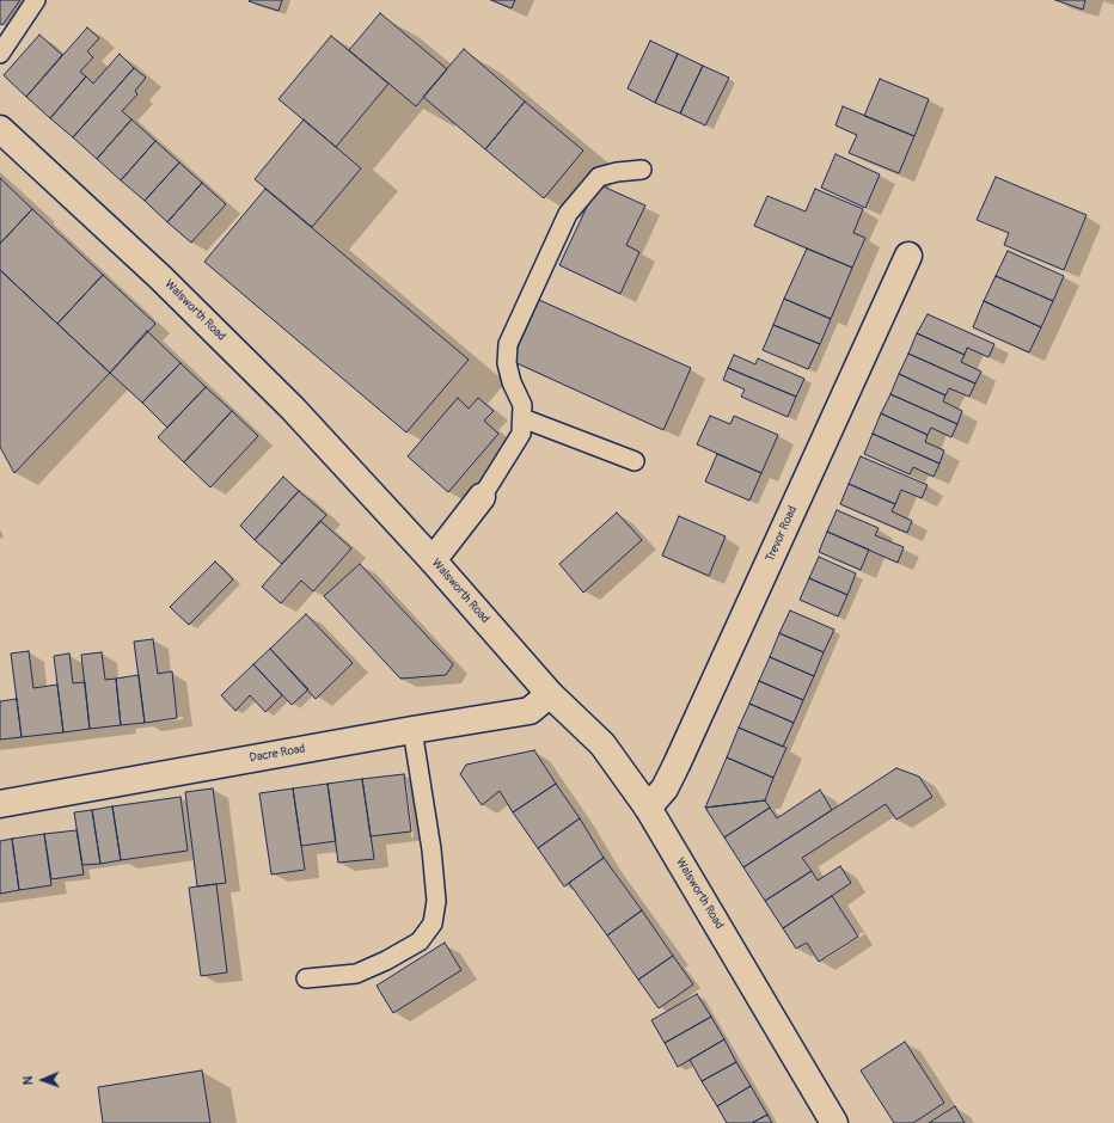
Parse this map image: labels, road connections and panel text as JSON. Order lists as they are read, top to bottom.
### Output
{
  "streets": {
    "main road": ["Walsworth Road", "Trevor Road", "Dacre Road"]
  },
  "crossings": [
    ["Walsworth Road", "Trevor Road"],
    ["Walsworth Road", "Dacre Road"]
  ],
  "north": "left"
}
